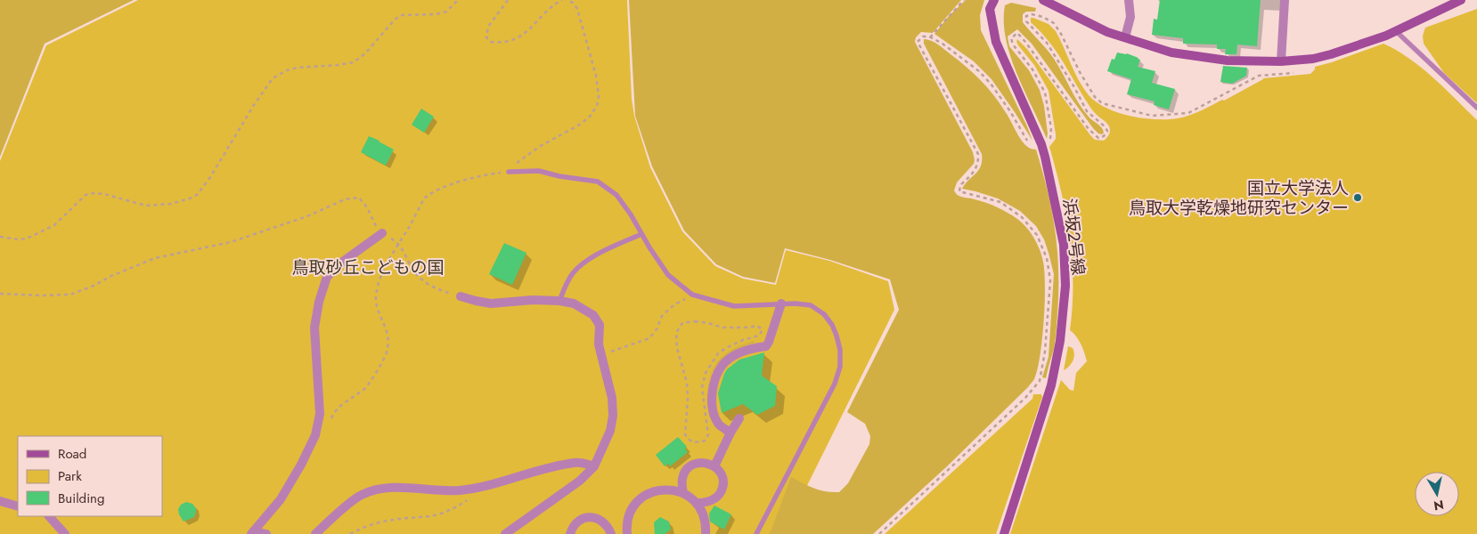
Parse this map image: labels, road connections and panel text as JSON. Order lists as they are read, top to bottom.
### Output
{
  "streets": {
    "street": ["浜坂2号線"]
  },
  "parks": ["鳥取砂丘こどもの国"],
  "places": ["国立大学法人 鳥取大学乾燥地研究センター"],
  "legend": ["Road", "Park", "Building"],
  "north": "bottom"
}
